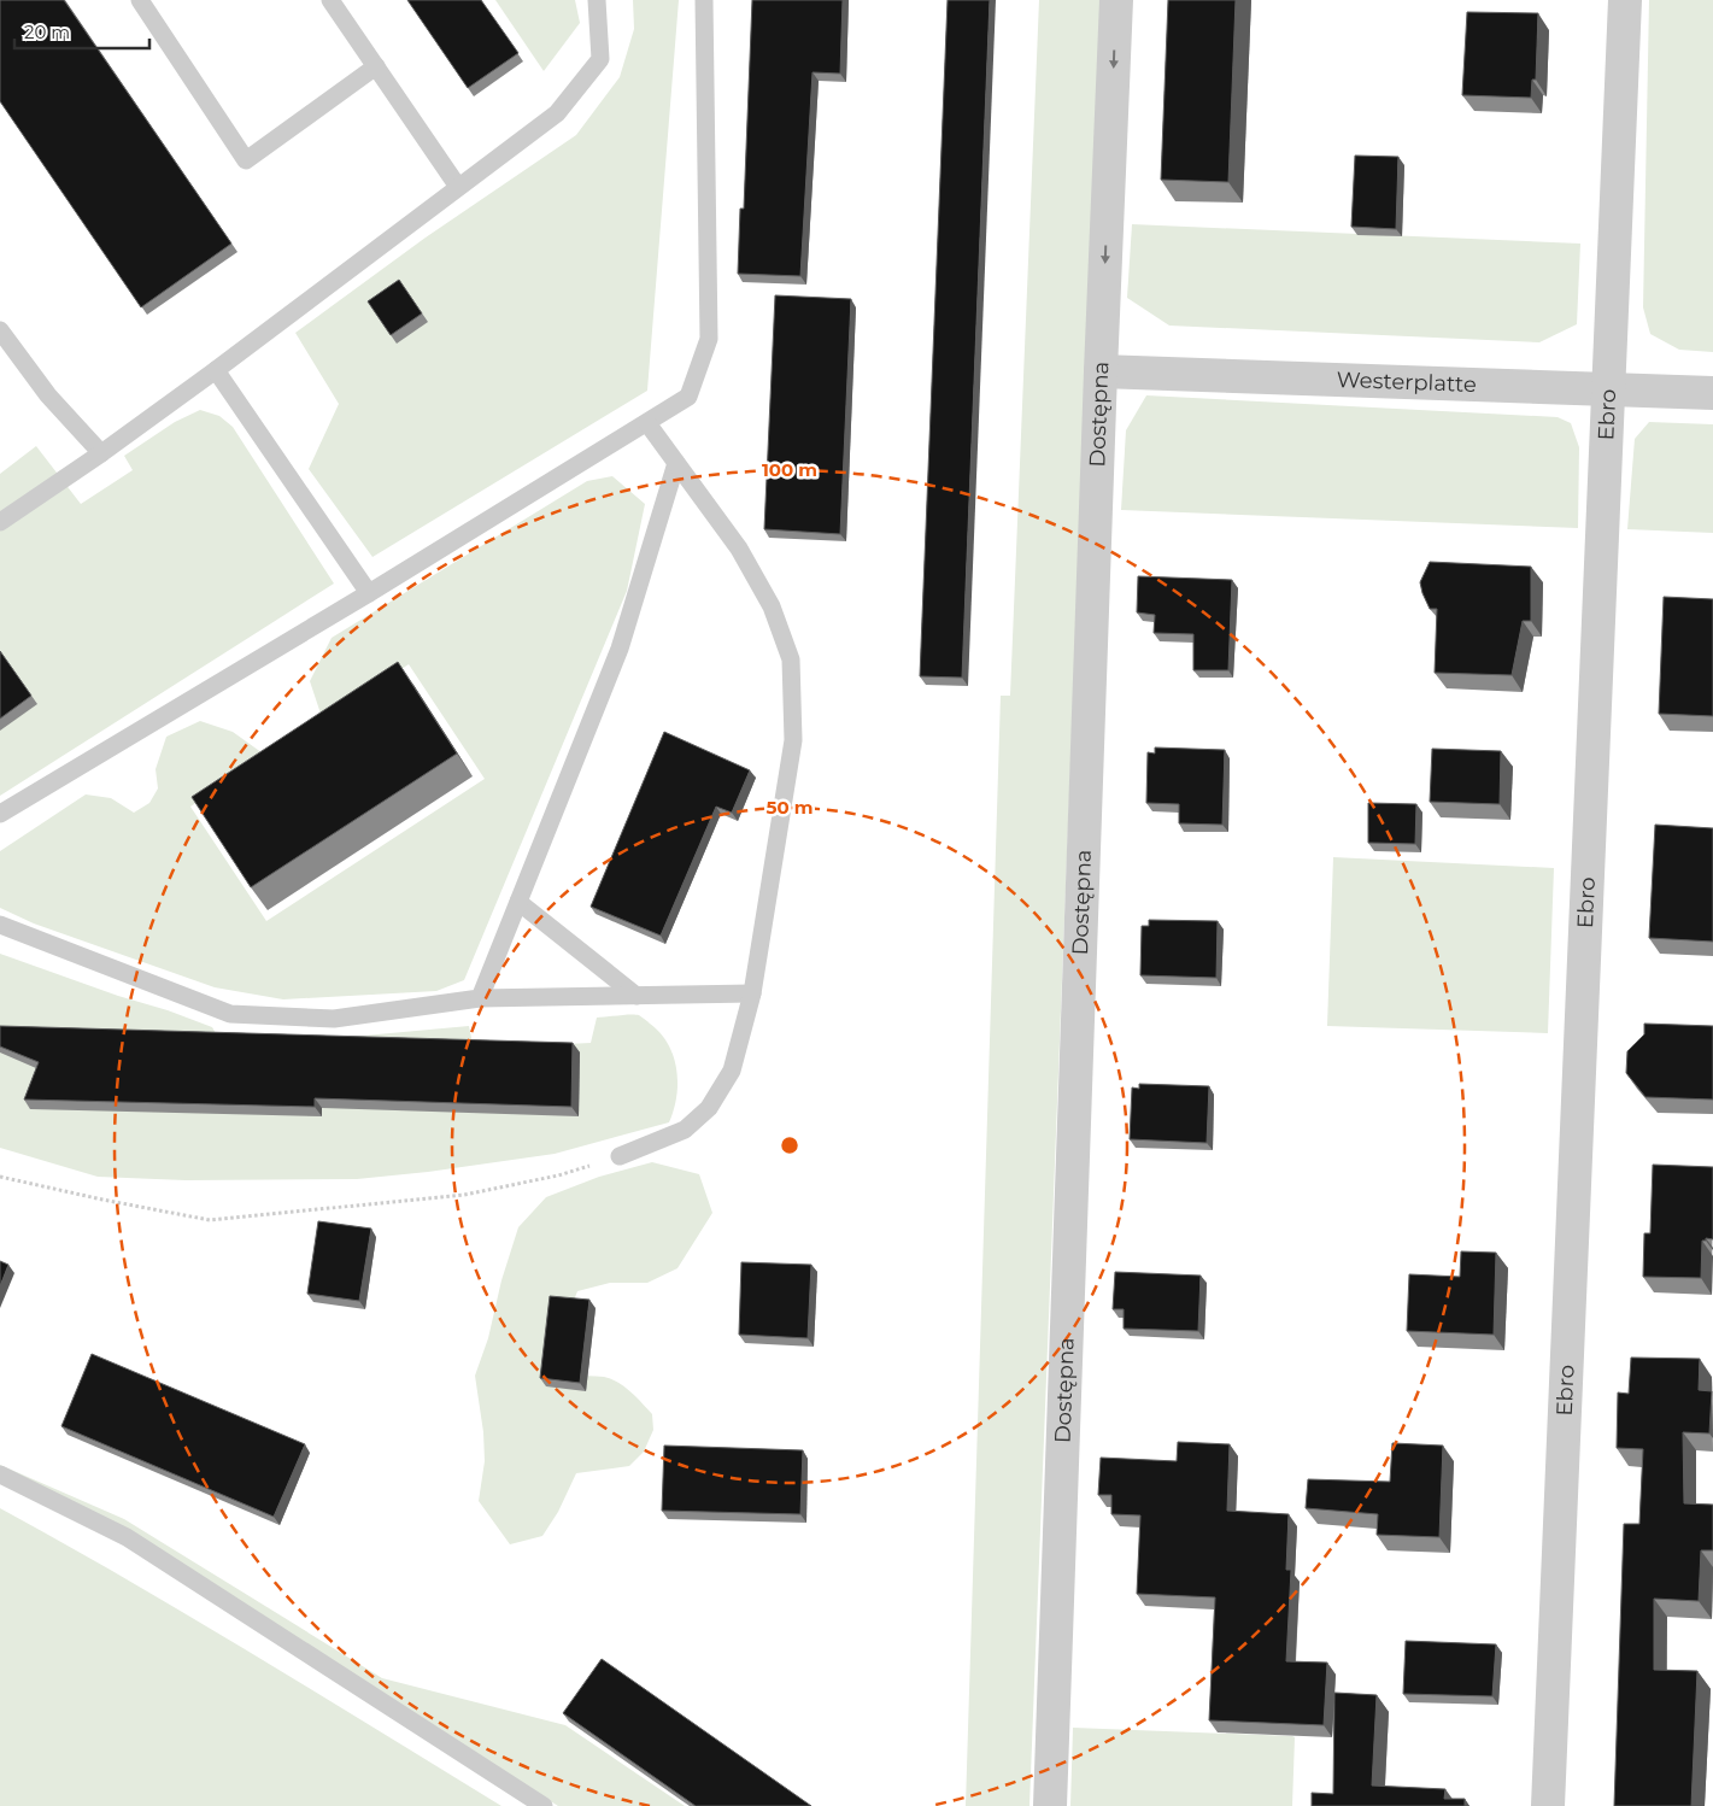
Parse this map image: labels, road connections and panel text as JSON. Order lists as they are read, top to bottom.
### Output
{
  "streets": {
    "street": ["Westerplatte", "Dostępna", "Ebro"]
  },
  "crossings": [
    ["Westerplatte", "Dostępna"],
    ["Westerplatte", "Ebro"]
  ],
  "scale_bar": "20 m",
  "rings": ["100 m", "50 m"]
}
